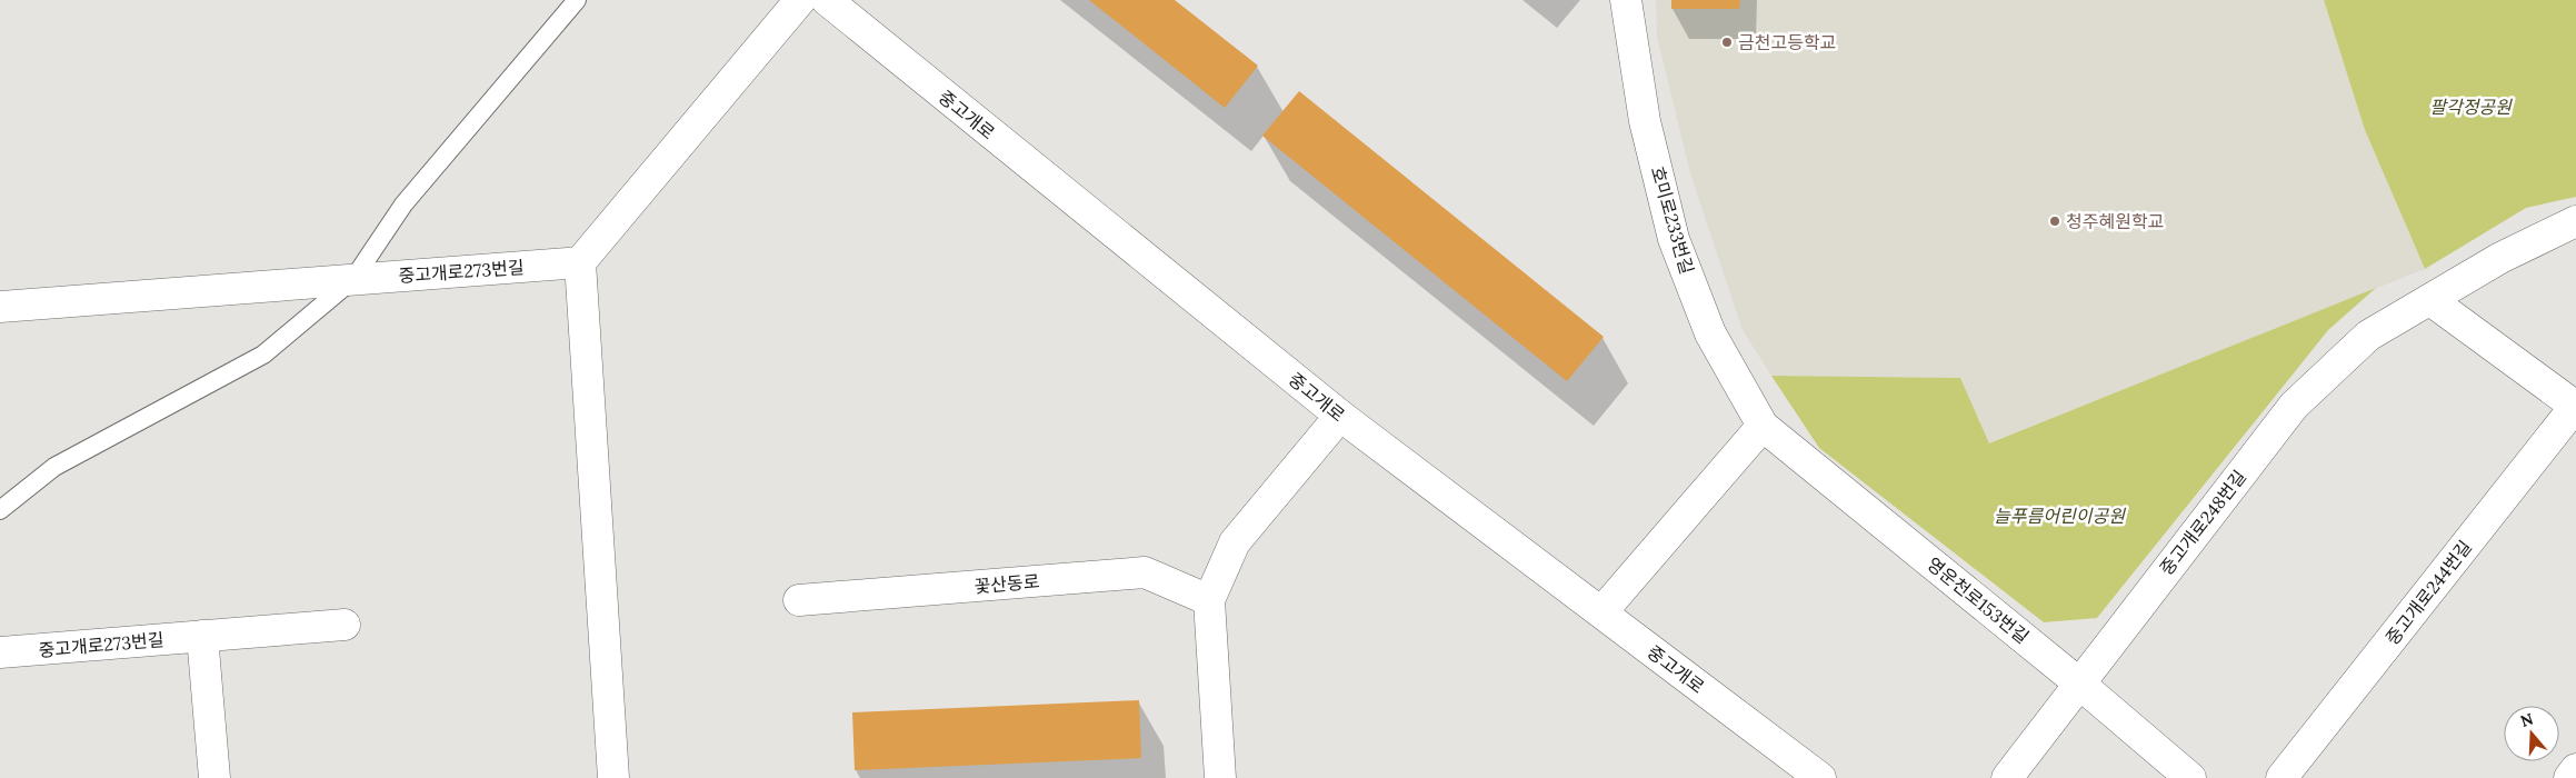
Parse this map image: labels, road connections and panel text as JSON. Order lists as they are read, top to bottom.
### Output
{
  "streets": {
    "street": [
      "중고개로",
      "호미로233번길",
      "중고개로273번길",
      "중고개로248번길",
      "꽃산동로",
      "중고개로244번길",
      "영운천로153번길"
    ]
  },
  "crossings": [
    ["호미로233번길", "영운천로153번길"],
    ["중고개로248번길", "영운천로153번길"]
  ],
  "parks": ["팔각정공원", "늘푸름어린이공원"],
  "places": ["금천고등학교", "청주혜원학교"],
  "north": "top"
}
